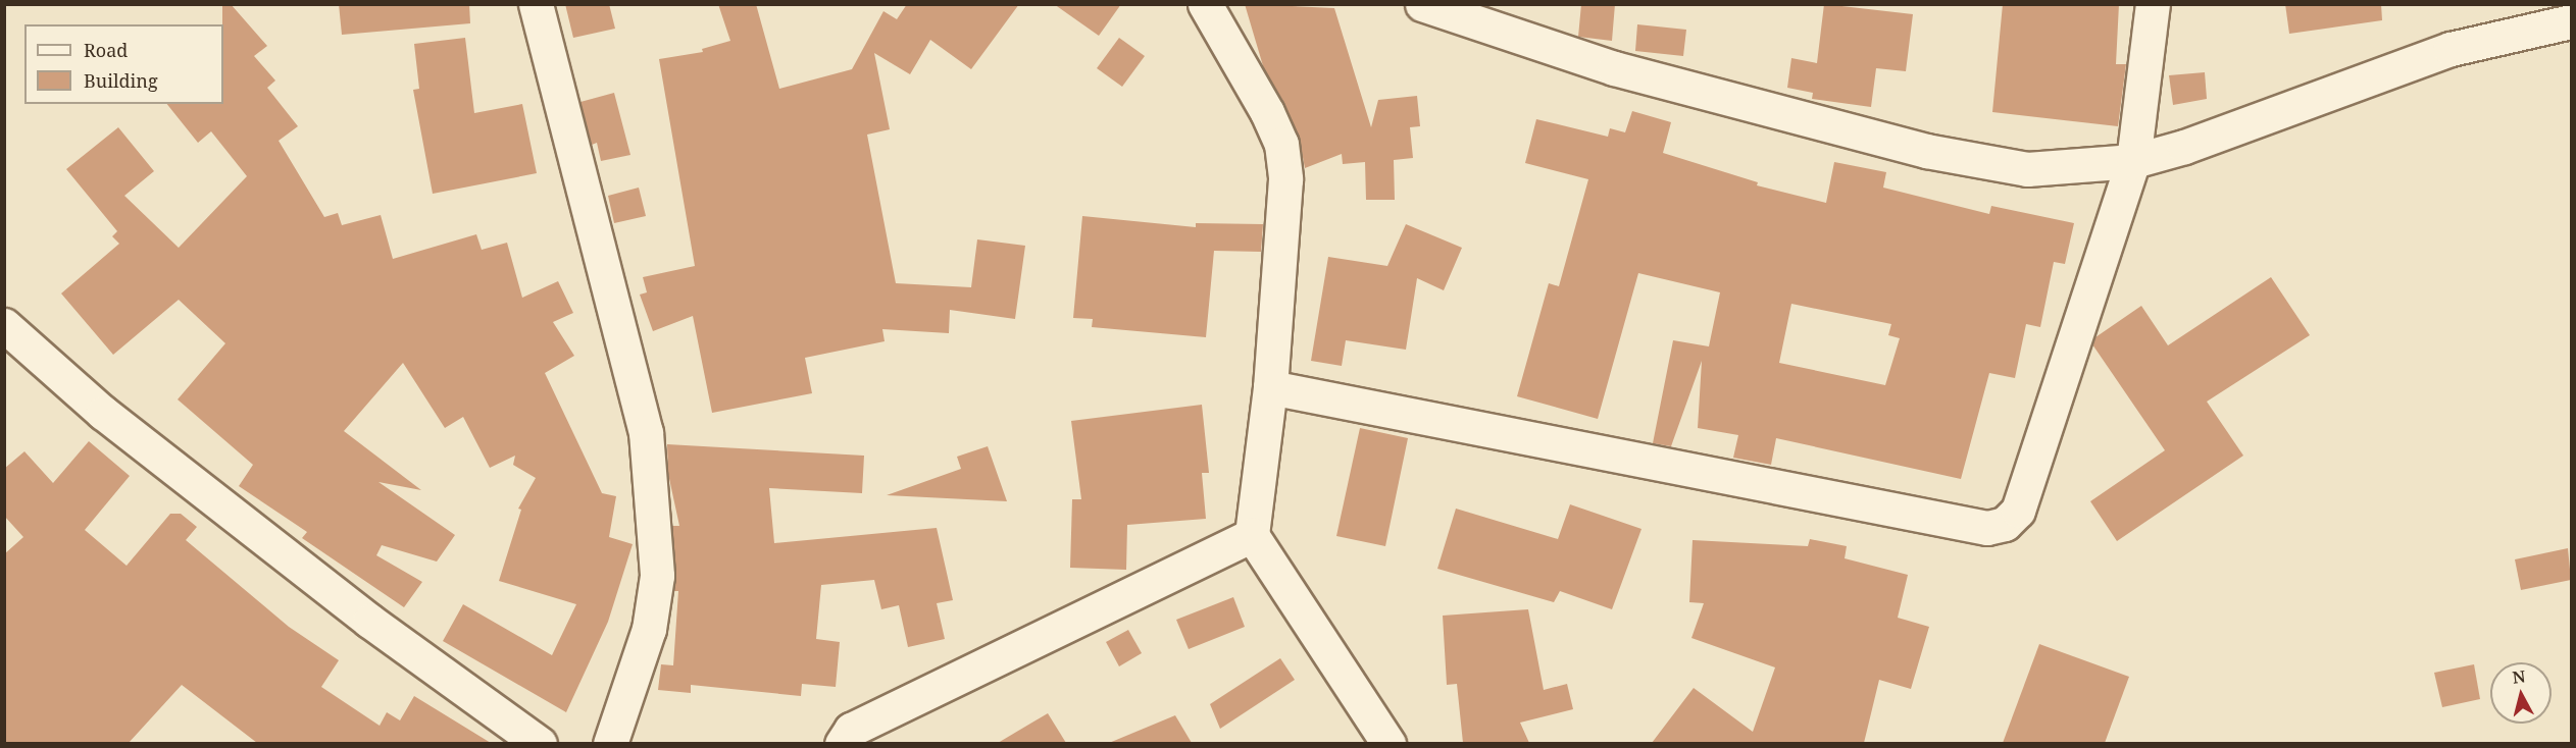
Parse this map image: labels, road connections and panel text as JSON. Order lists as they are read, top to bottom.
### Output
{
  "legend": ["Road", "Building"],
  "north": "top"
}
